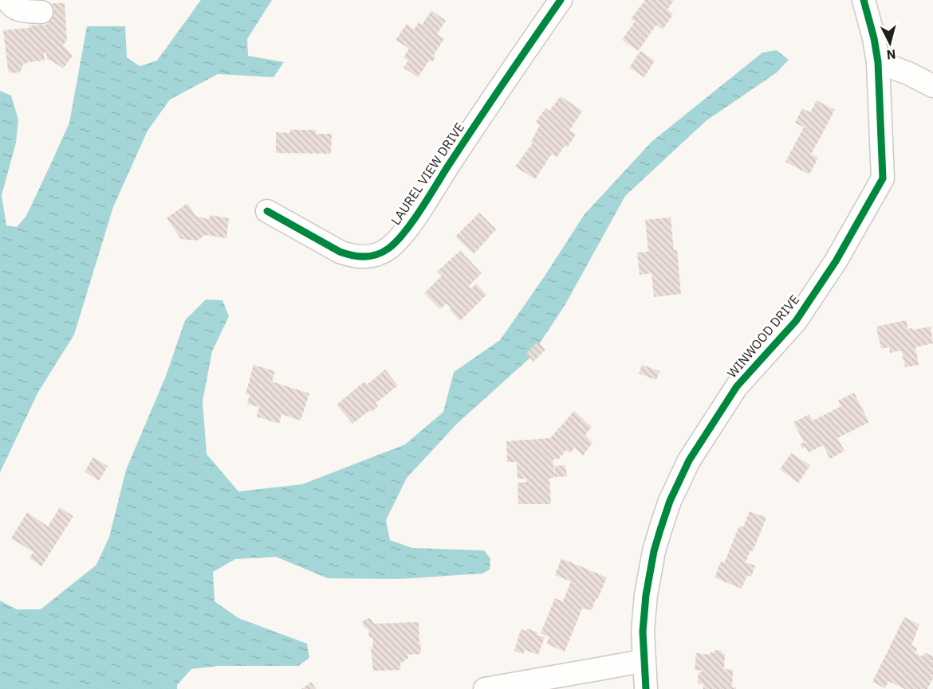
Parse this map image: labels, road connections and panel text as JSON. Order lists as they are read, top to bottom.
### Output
{
  "streets": {
    "street": ["LAUREL VIEW DRIVE", "WINWOOD DRIVE"]
  },
  "north": "bottom"
}
